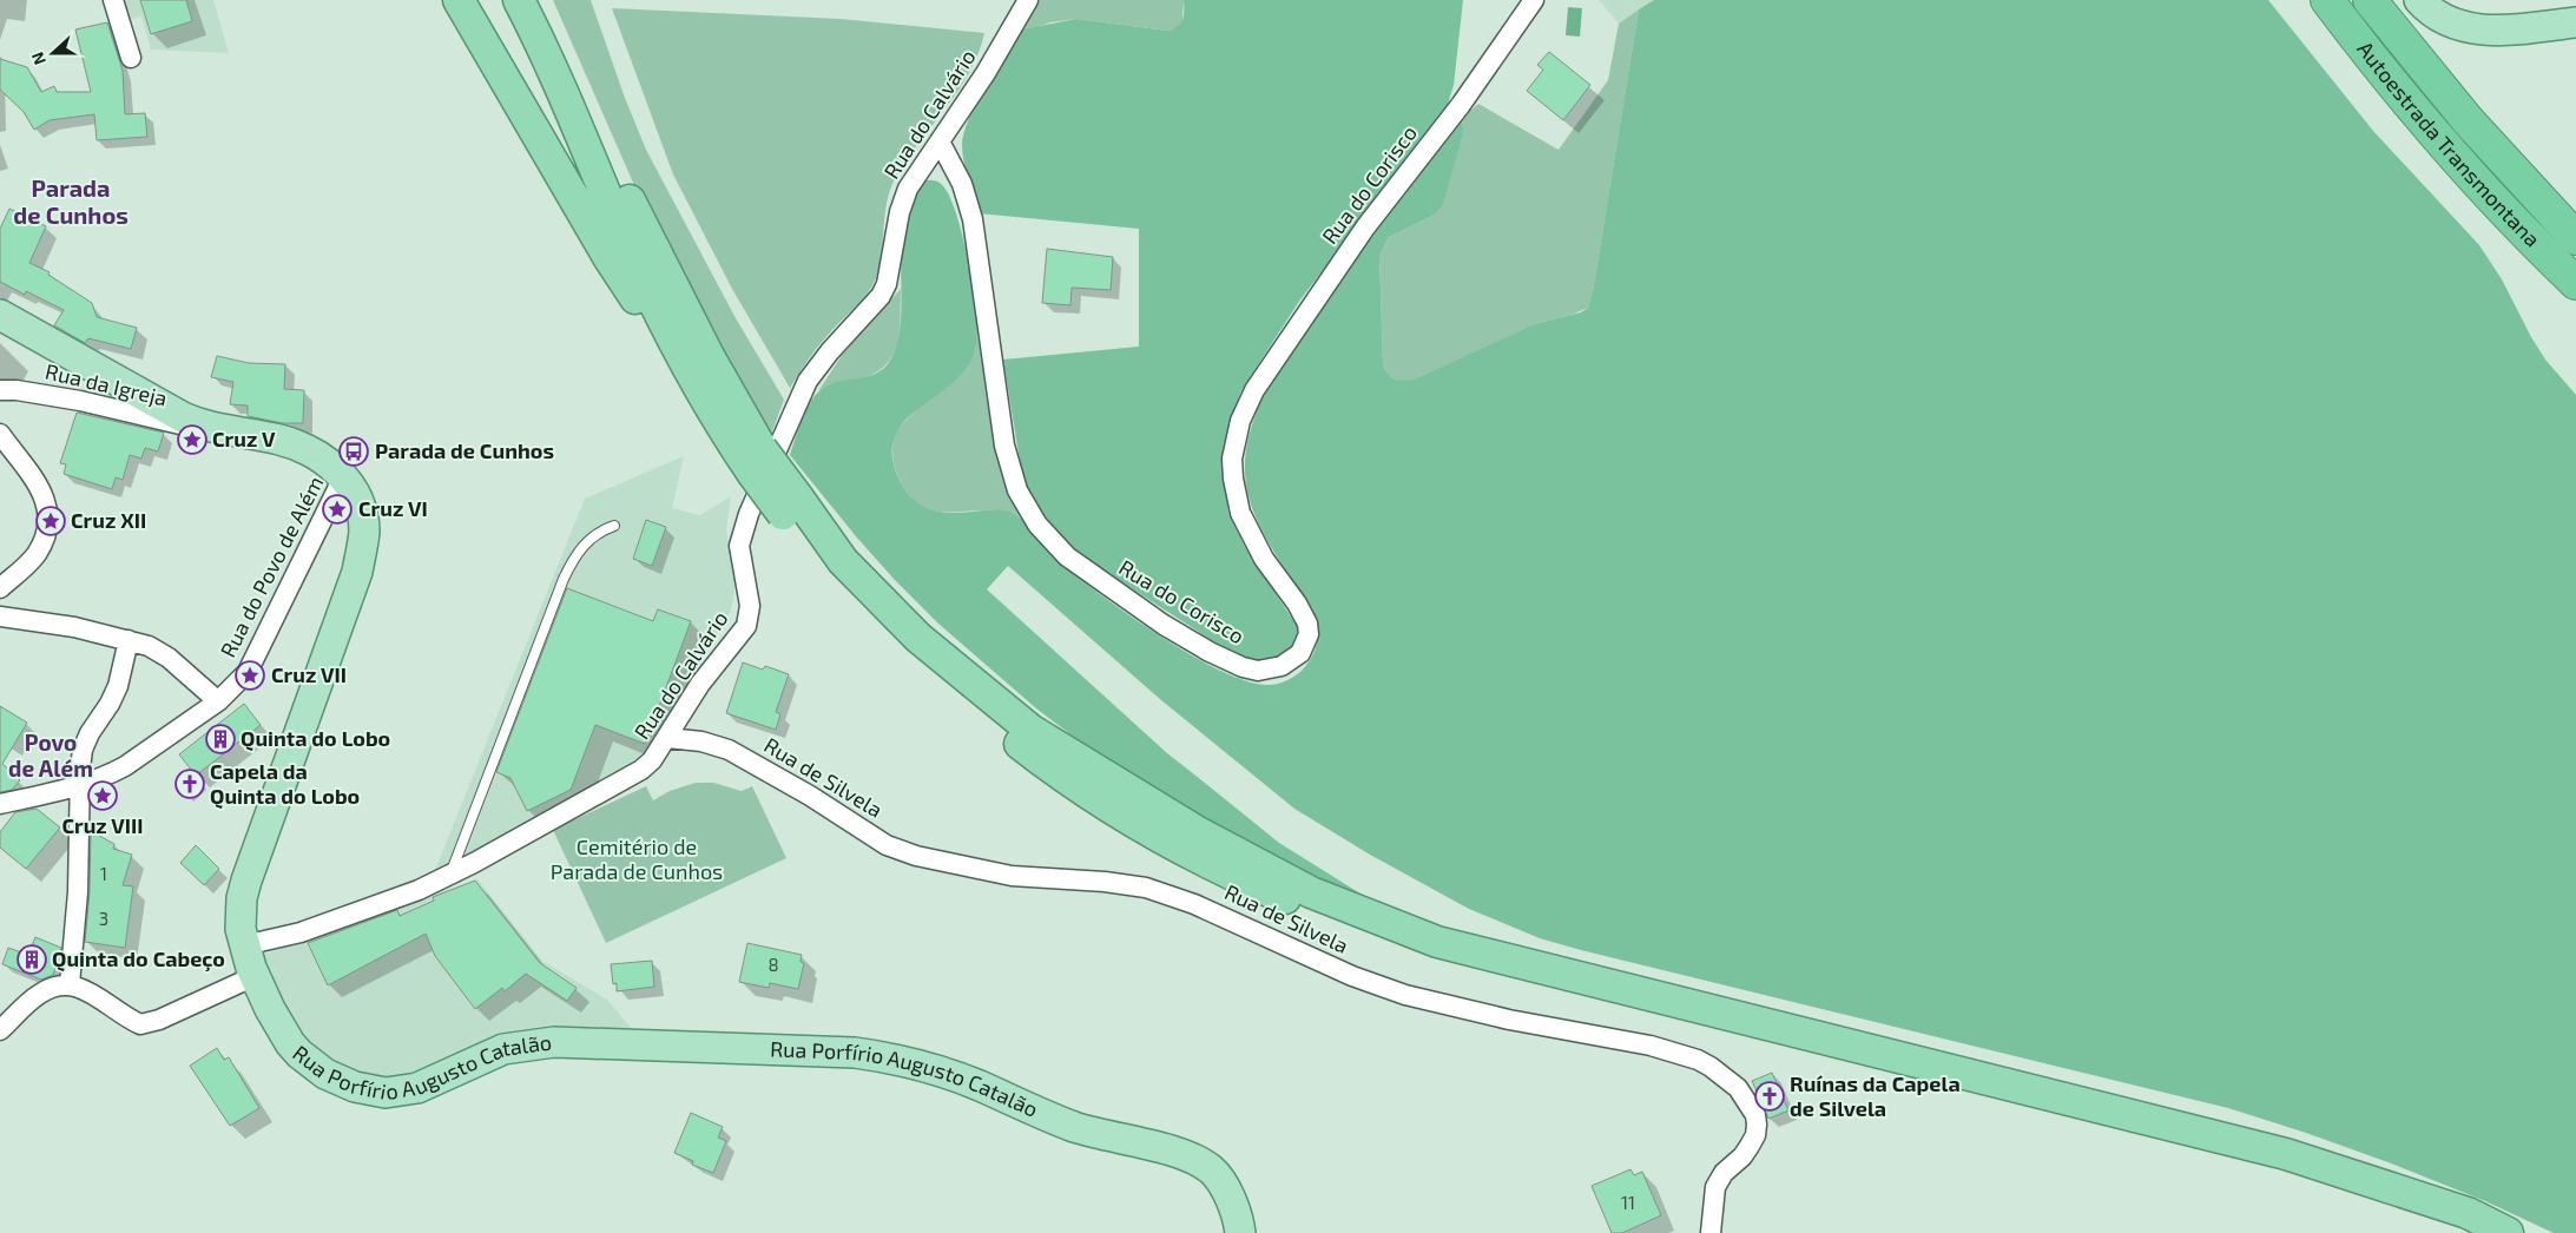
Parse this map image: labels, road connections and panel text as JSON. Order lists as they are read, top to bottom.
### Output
{
  "streets": {
    "highway": ["Autoestrada Transmontana"],
    "main road": ["Rua Porfírio Augusto Catalão"],
    "street": [
      "Rua do Calvário",
      "Rua do Corisco",
      "Rua da Igreja",
      "Rua do Povo de Além",
      "Rua de Silvela"
    ]
  },
  "crossings": [
    ["Rua do Calvário", "Rua do Corisco"],
    ["Rua do Calvário", "Rua de Silvela"],
    ["Rua do Calvário", "Rua Porfírio Augusto Catalão"],
    ["Rua da Igreja", "Rua Porfírio Augusto Catalão"],
    ["Rua do Povo de Além", "Rua Porfírio Augusto Catalão"]
  ],
  "districts": ["Parada de Cunhos", "Povo de Além"],
  "parks": ["Cemitério de Parada de Cunhos"],
  "places": {
    "place": [
      "Cruz V",
      "Cruz VI",
      "Cruz XII",
      "Cruz VII",
      "Cruz VIII"
    ],
    "bus stop": ["Parada de Cunhos"],
    "building": ["Quinta do Lobo", "Quinta do Cabeço"],
    "church": ["Capela da Quinta do Lobo", "Ruínas da Capela de Silvela"]
  },
  "house_numbers": [
    "1",
    "3",
    "8",
    "11"
  ],
  "north": "left"
}
